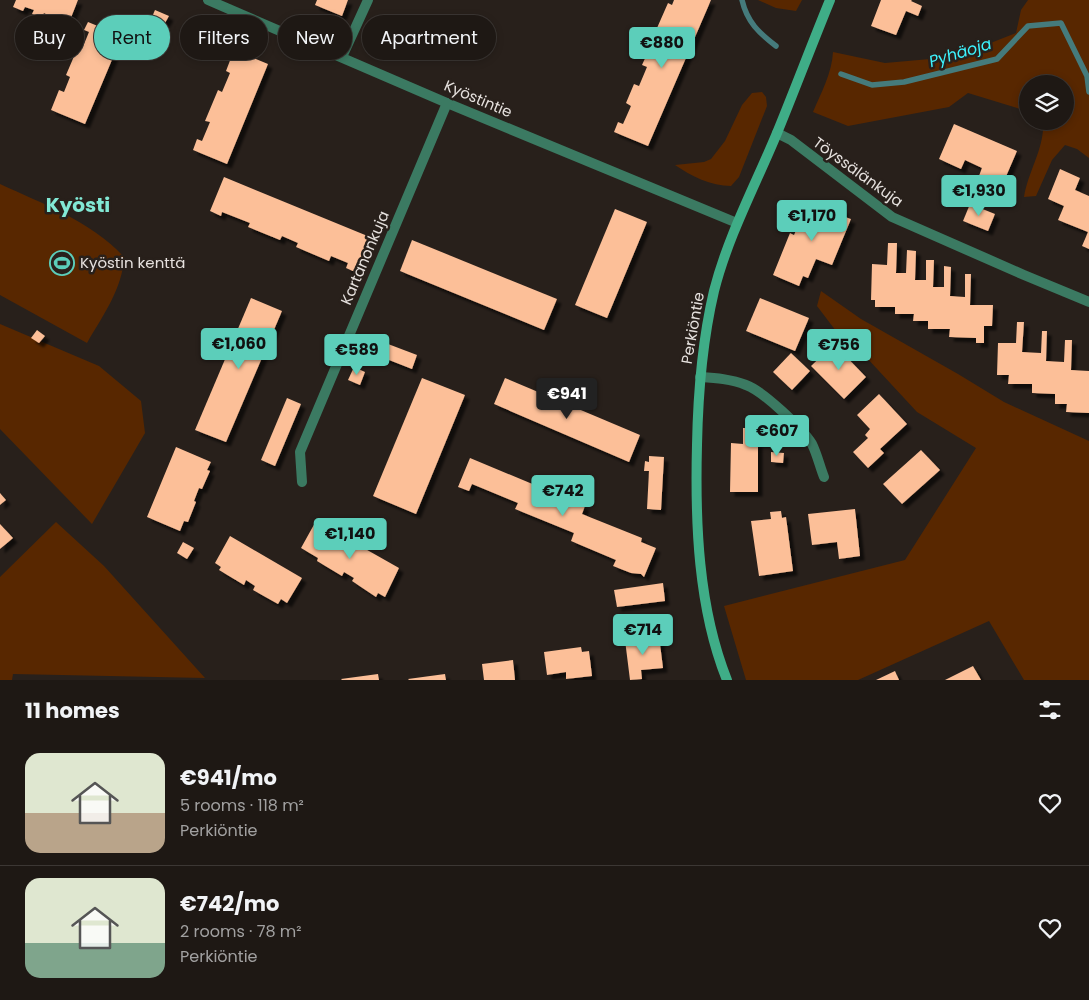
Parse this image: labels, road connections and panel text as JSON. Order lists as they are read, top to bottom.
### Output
{
  "streets": {
    "street": [
      "Kyöstintie",
      "Töyssälänkuja",
      "Kartanonkuja",
      "Perkiöntie"
    ]
  },
  "crossings": [
    ["Kyöstintie", "Kartanonkuja"],
    ["Kyöstintie", "Perkiöntie"],
    ["Töyssälänkuja", "Perkiöntie"]
  ],
  "districts": ["Kyösti"],
  "water": ["Pyhäoja"],
  "places": {
    "sports": ["Kyöstin kenttä"]
  },
  "page": {
    "chip": [
      "Buy",
      "Rent",
      "Filters",
      "New",
      "Apartment"
    ],
    "price": [
      "€880",
      "€1,930",
      "€1,170",
      "€1,060",
      "€756",
      "€589",
      "€941",
      "€607",
      "€742",
      "€1,140",
      "€714"
    ],
    "heading": "11 homes",
    "list": [
      {
        "name": "€941/mo",
        "note": "5 rooms · 118 m² · Perkiöntie"
      },
      {
        "name": "€742/mo",
        "note": "2 rooms · 78 m² · Perkiöntie"
      }
    ]
  }
}
